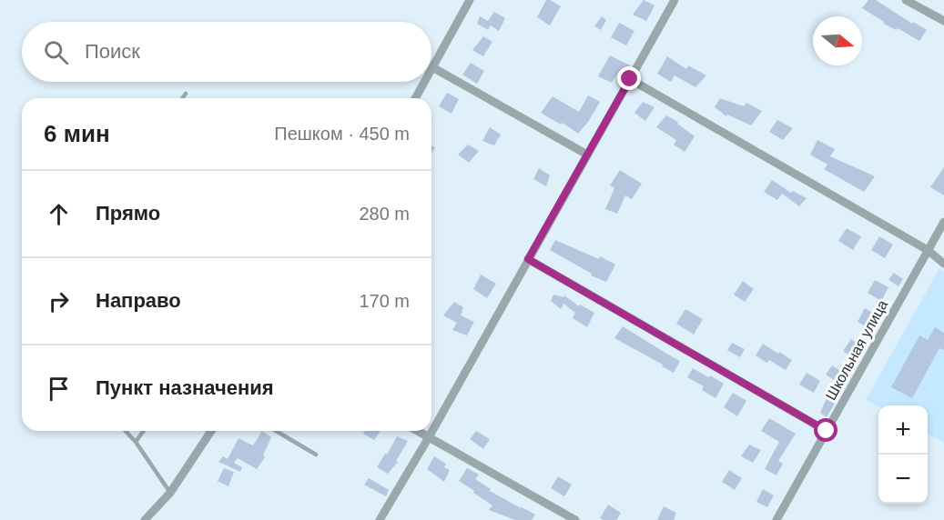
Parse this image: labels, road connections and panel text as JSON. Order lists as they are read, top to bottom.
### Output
{
  "streets": {
    "street": ["Школьная улица"]
  },
  "north": "right",
  "page": {
    "search": "Поиск",
    "heading": ["6 мин", "Пешком · 450 m"],
    "list": [
      ["Прямо", "280 m"],
      ["Направо", "170 m"],
      "Пункт назначения"
    ],
    "map_buttons": ["+", "−"]
  }
}
